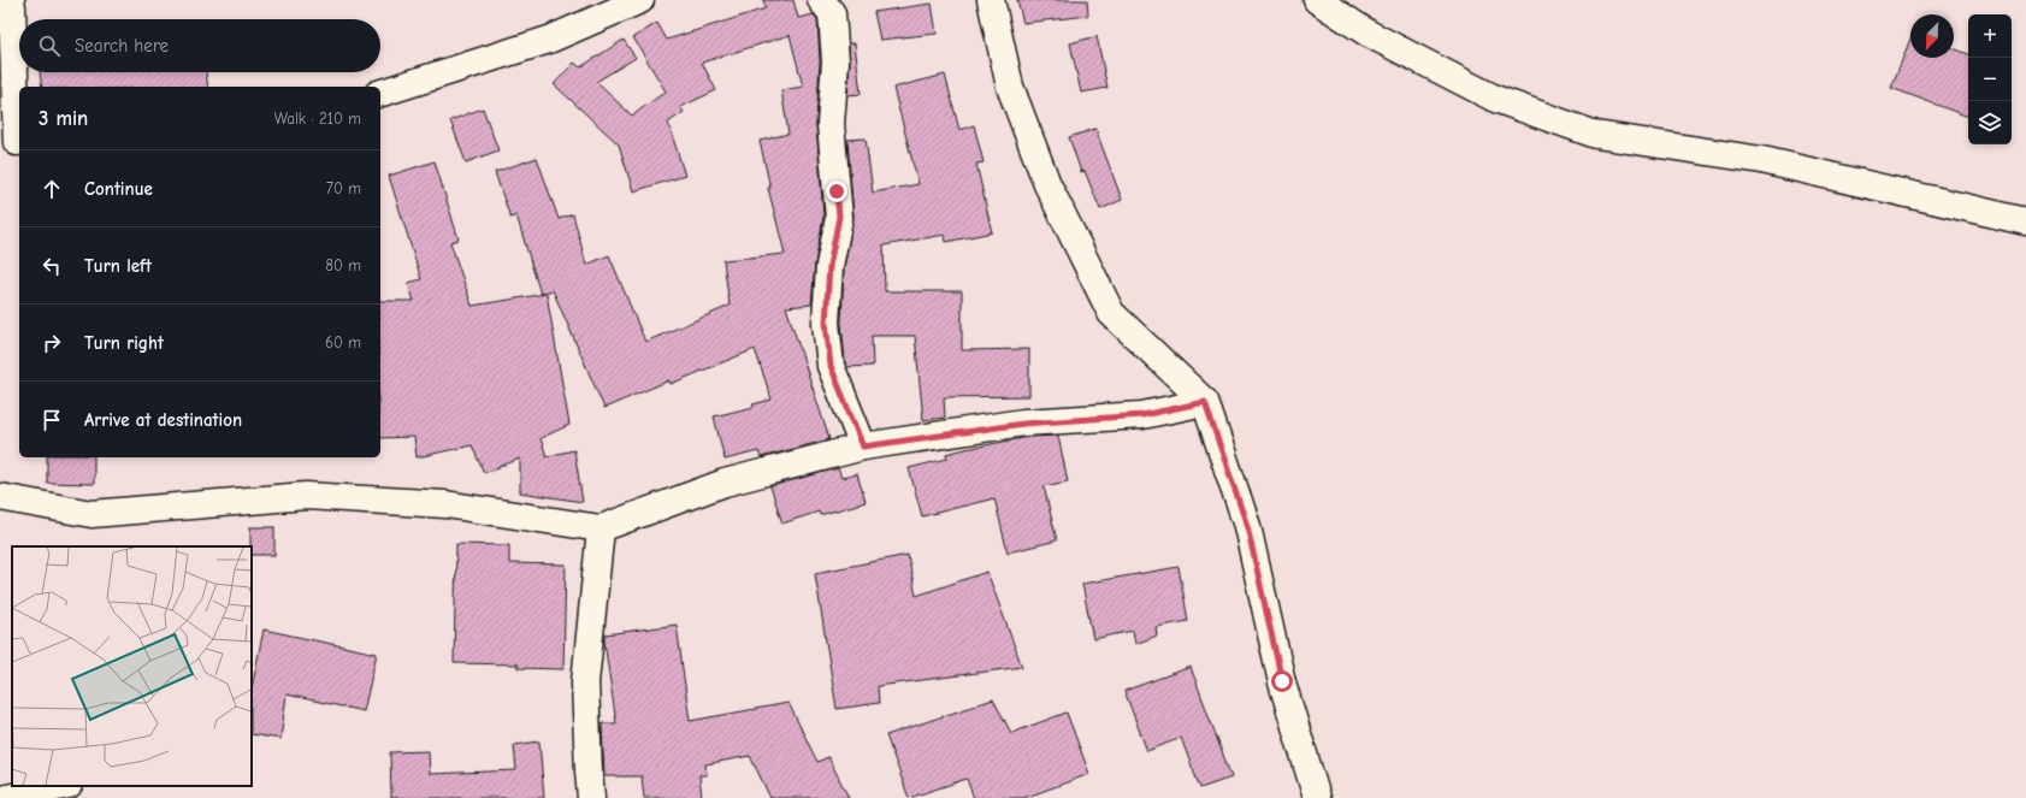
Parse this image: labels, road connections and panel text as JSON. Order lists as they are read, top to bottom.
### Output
{
  "north": "bottom left",
  "page": {
    "map_buttons": ["+", "−"],
    "search": "Search here",
    "heading": ["3 min", "Walk · 210 m"],
    "list": [
      ["Continue", "70 m"],
      ["Turn left", "80 m"],
      ["Turn right", "60 m"],
      "Arrive at destination"
    ]
  }
}
